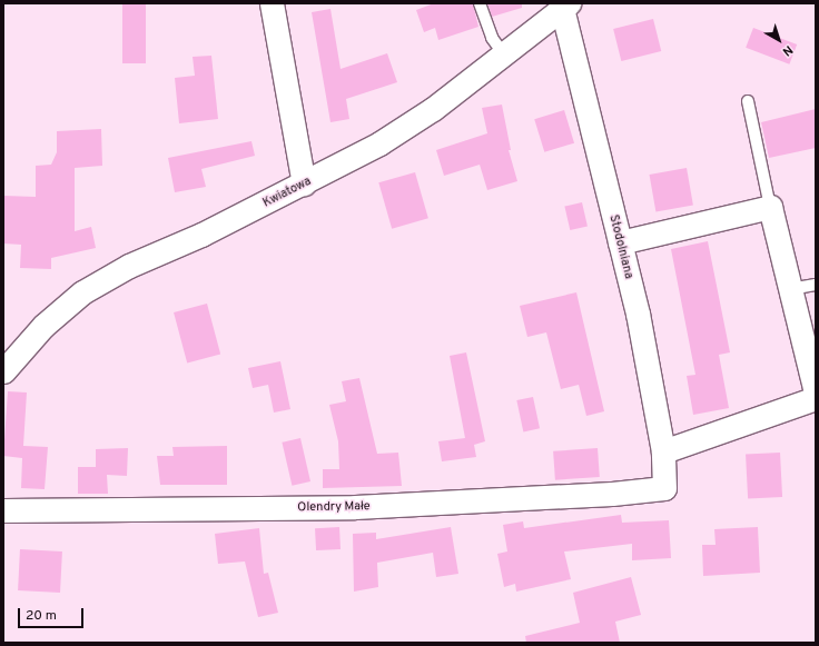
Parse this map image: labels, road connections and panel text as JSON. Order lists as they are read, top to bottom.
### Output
{
  "streets": {
    "street": ["Kwiatowa", "Stodolniana", "Olendry Małe"]
  },
  "crossings": [
    ["Kwiatowa", "Stodolniana"],
    ["Stodolniana", "Olendry Małe"]
  ],
  "scale_bar": "20 m",
  "north": "bottom right"
}
